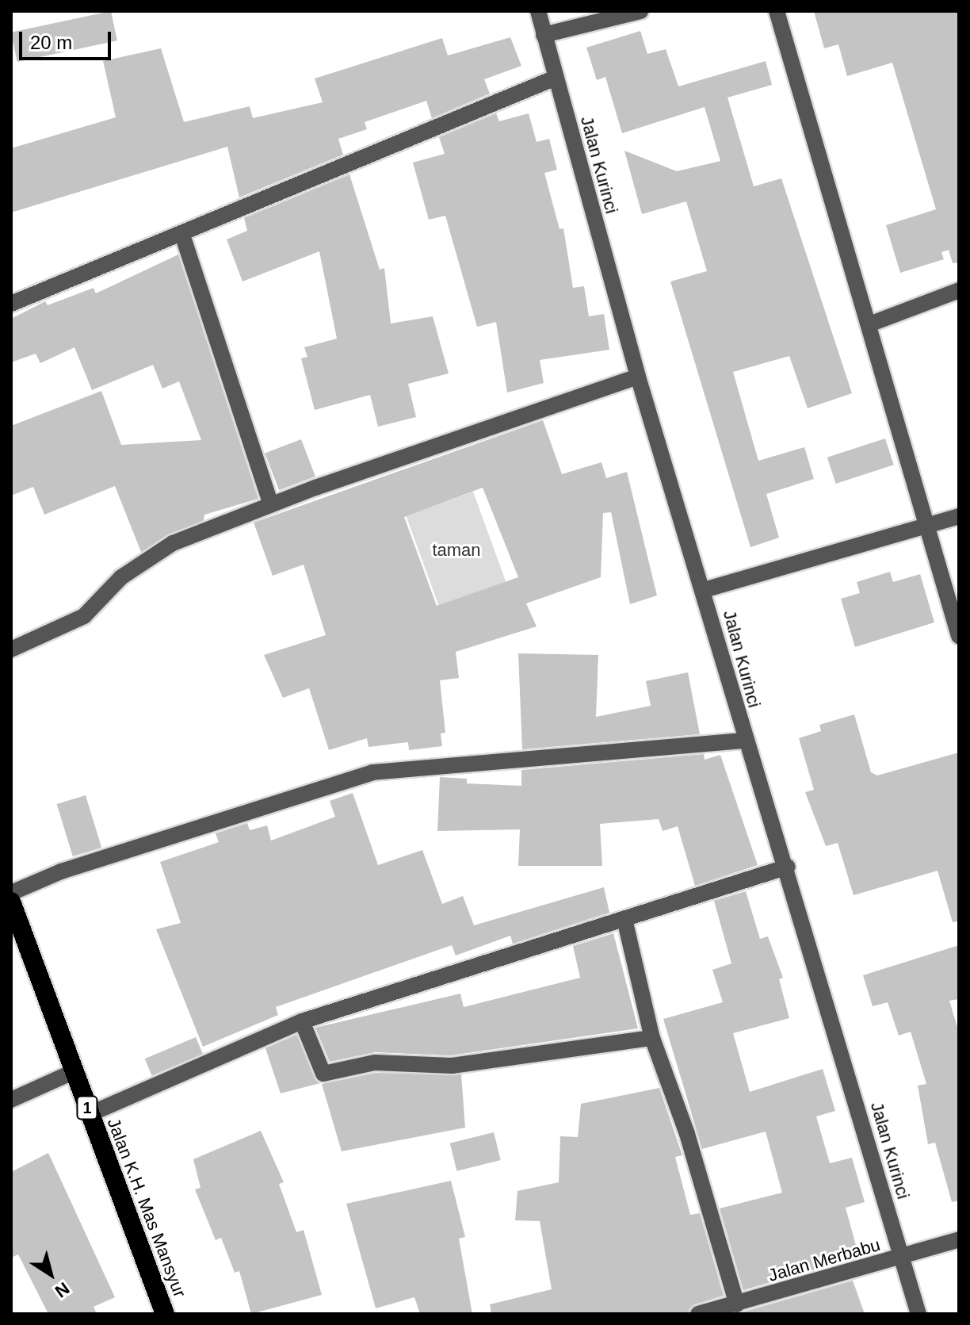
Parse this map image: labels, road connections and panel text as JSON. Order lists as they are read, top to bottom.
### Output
{
  "streets": {
    "highway": ["1", "Jalan K.H. Mas Mansyur"],
    "street": ["Jalan Kurinci", "Jalan Merbabu"]
  },
  "crossings": [
    ["Jalan Kurinci", "Jalan Merbabu"]
  ],
  "parks": ["taman"],
  "scale_bar": "20 m",
  "north": "bottom right"
}
